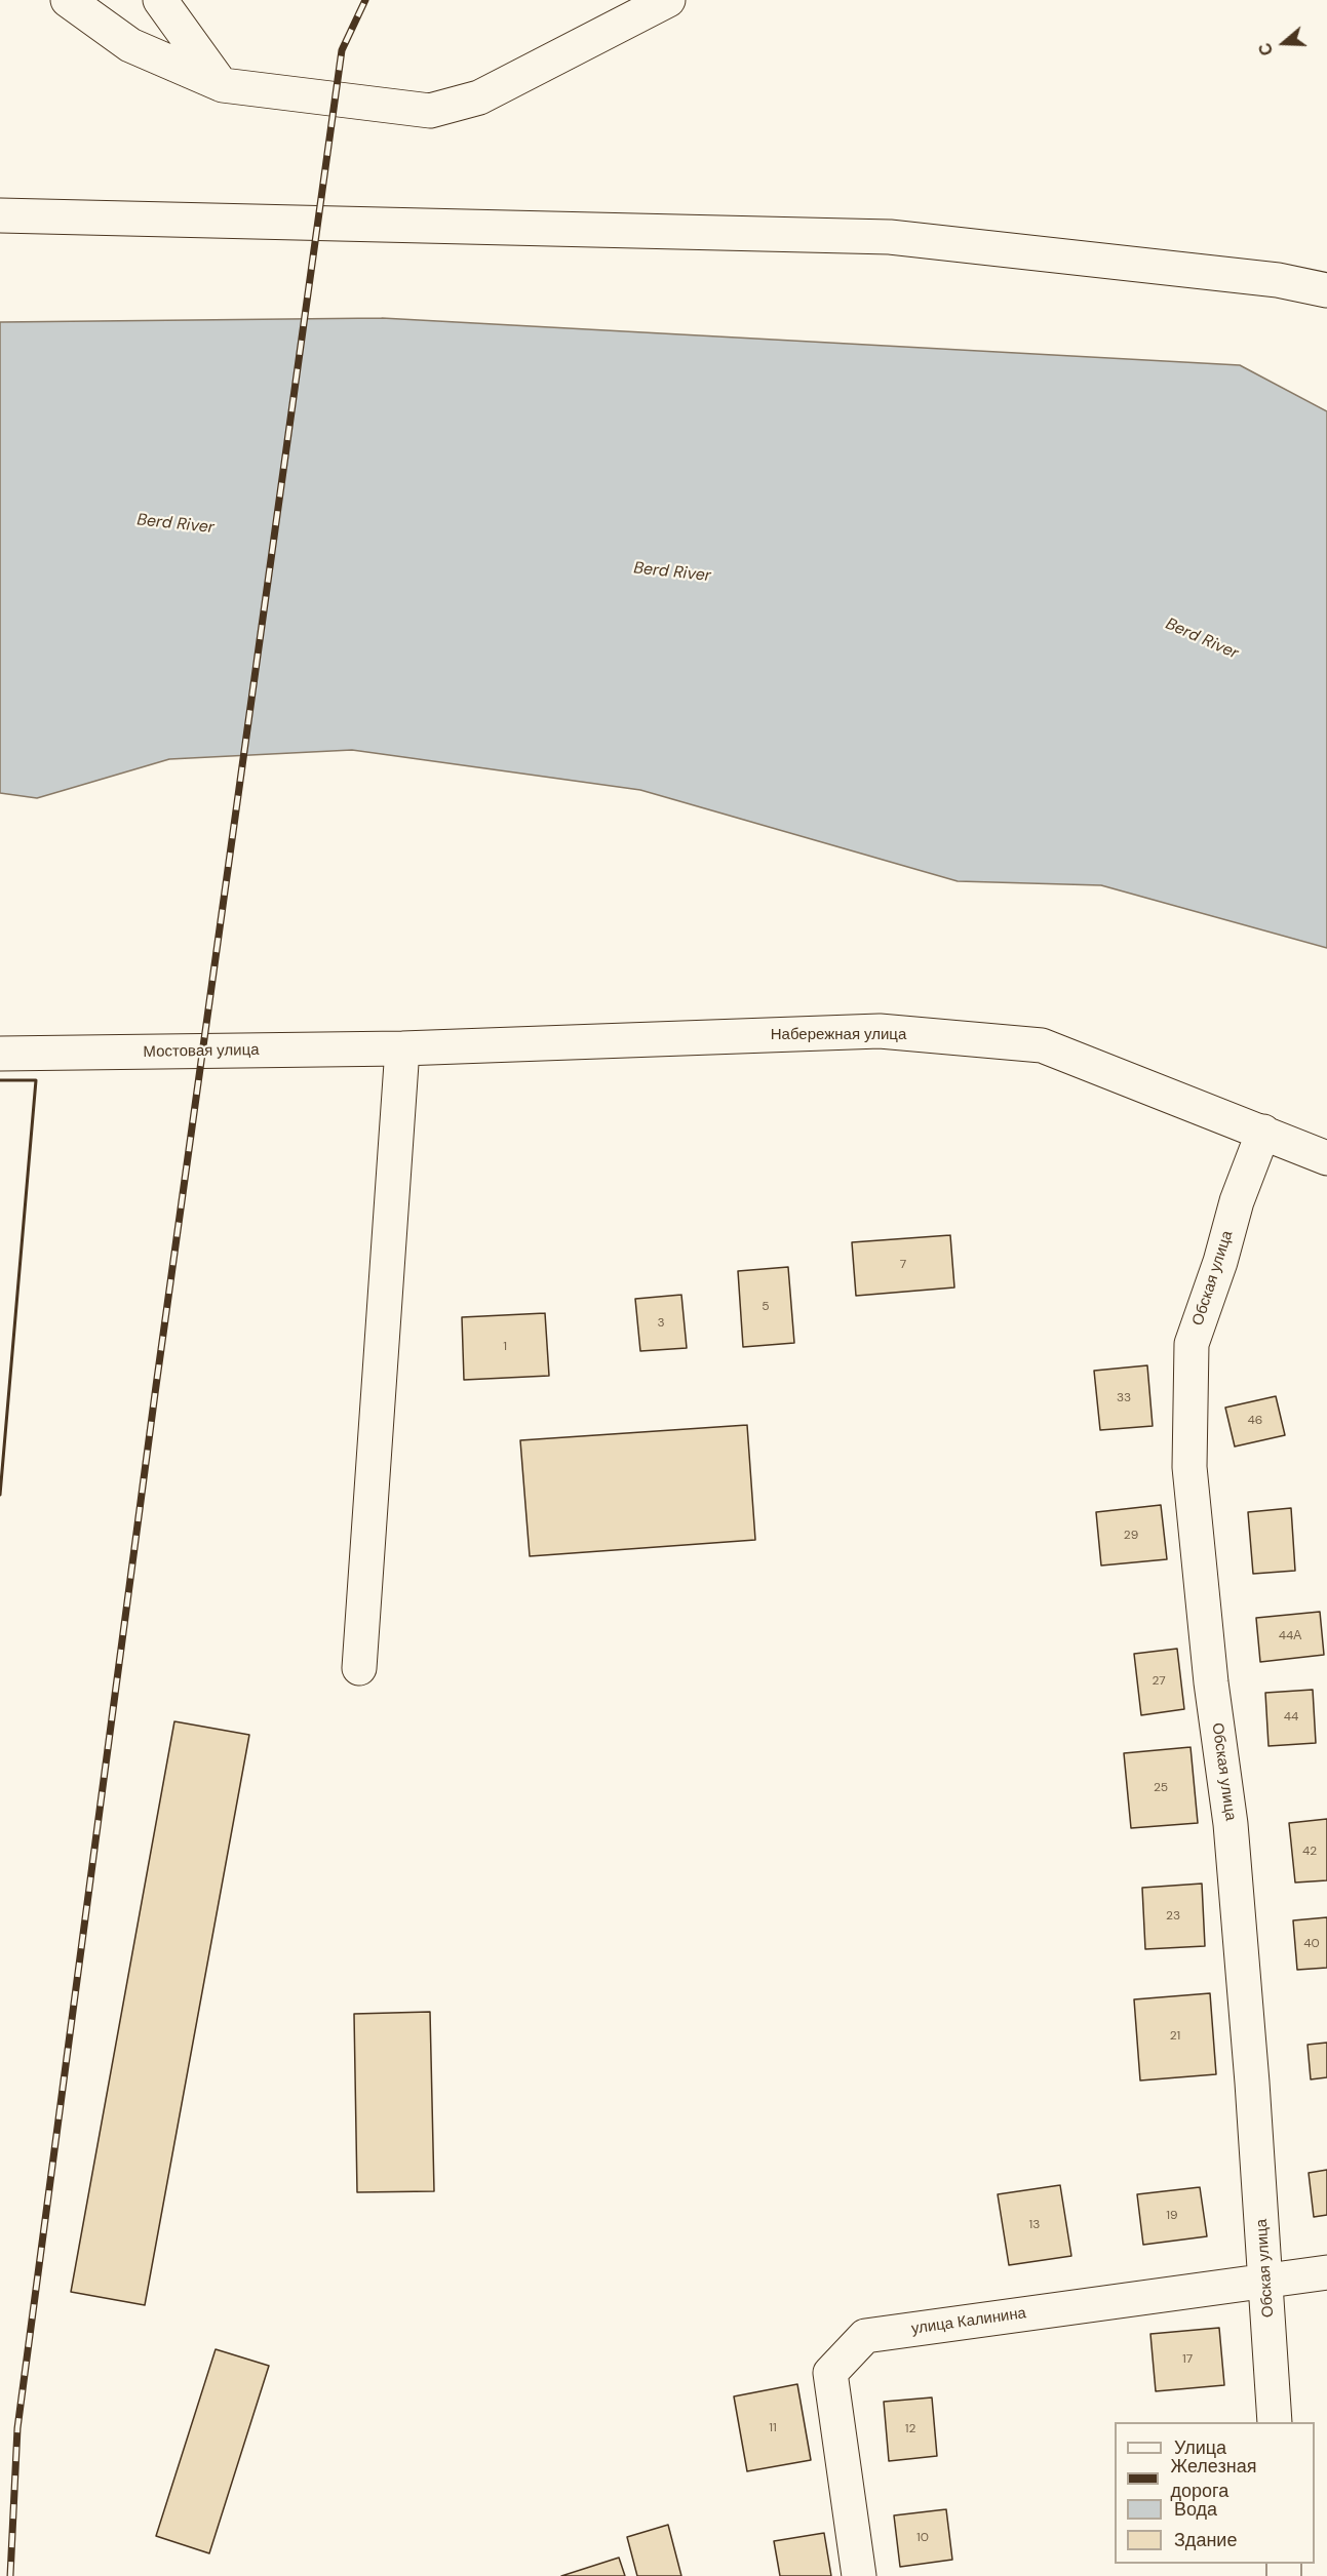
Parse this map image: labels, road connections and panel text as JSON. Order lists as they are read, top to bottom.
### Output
{
  "streets": {
    "street": [
      "Набережная улица",
      "Мостовая улица",
      "Обская улица",
      "улица Калинина"
    ]
  },
  "crossings": [
    ["Набережная улица", "Мостовая улица"],
    ["Набережная улица", "Обская улица"],
    ["Обская улица", "улица Калинина"]
  ],
  "water": ["Berd River"],
  "house_numbers": [
    "7",
    "5",
    "3",
    "1",
    "33",
    "46",
    "29",
    "44А",
    "27",
    "44",
    "25",
    "42",
    "23",
    "40",
    "21",
    "19",
    "13",
    "17",
    "11",
    "12",
    "10"
  ],
  "legend": [
    "Улица",
    "Железная дорога",
    "Вода",
    "Здание"
  ],
  "north": "left"
}
